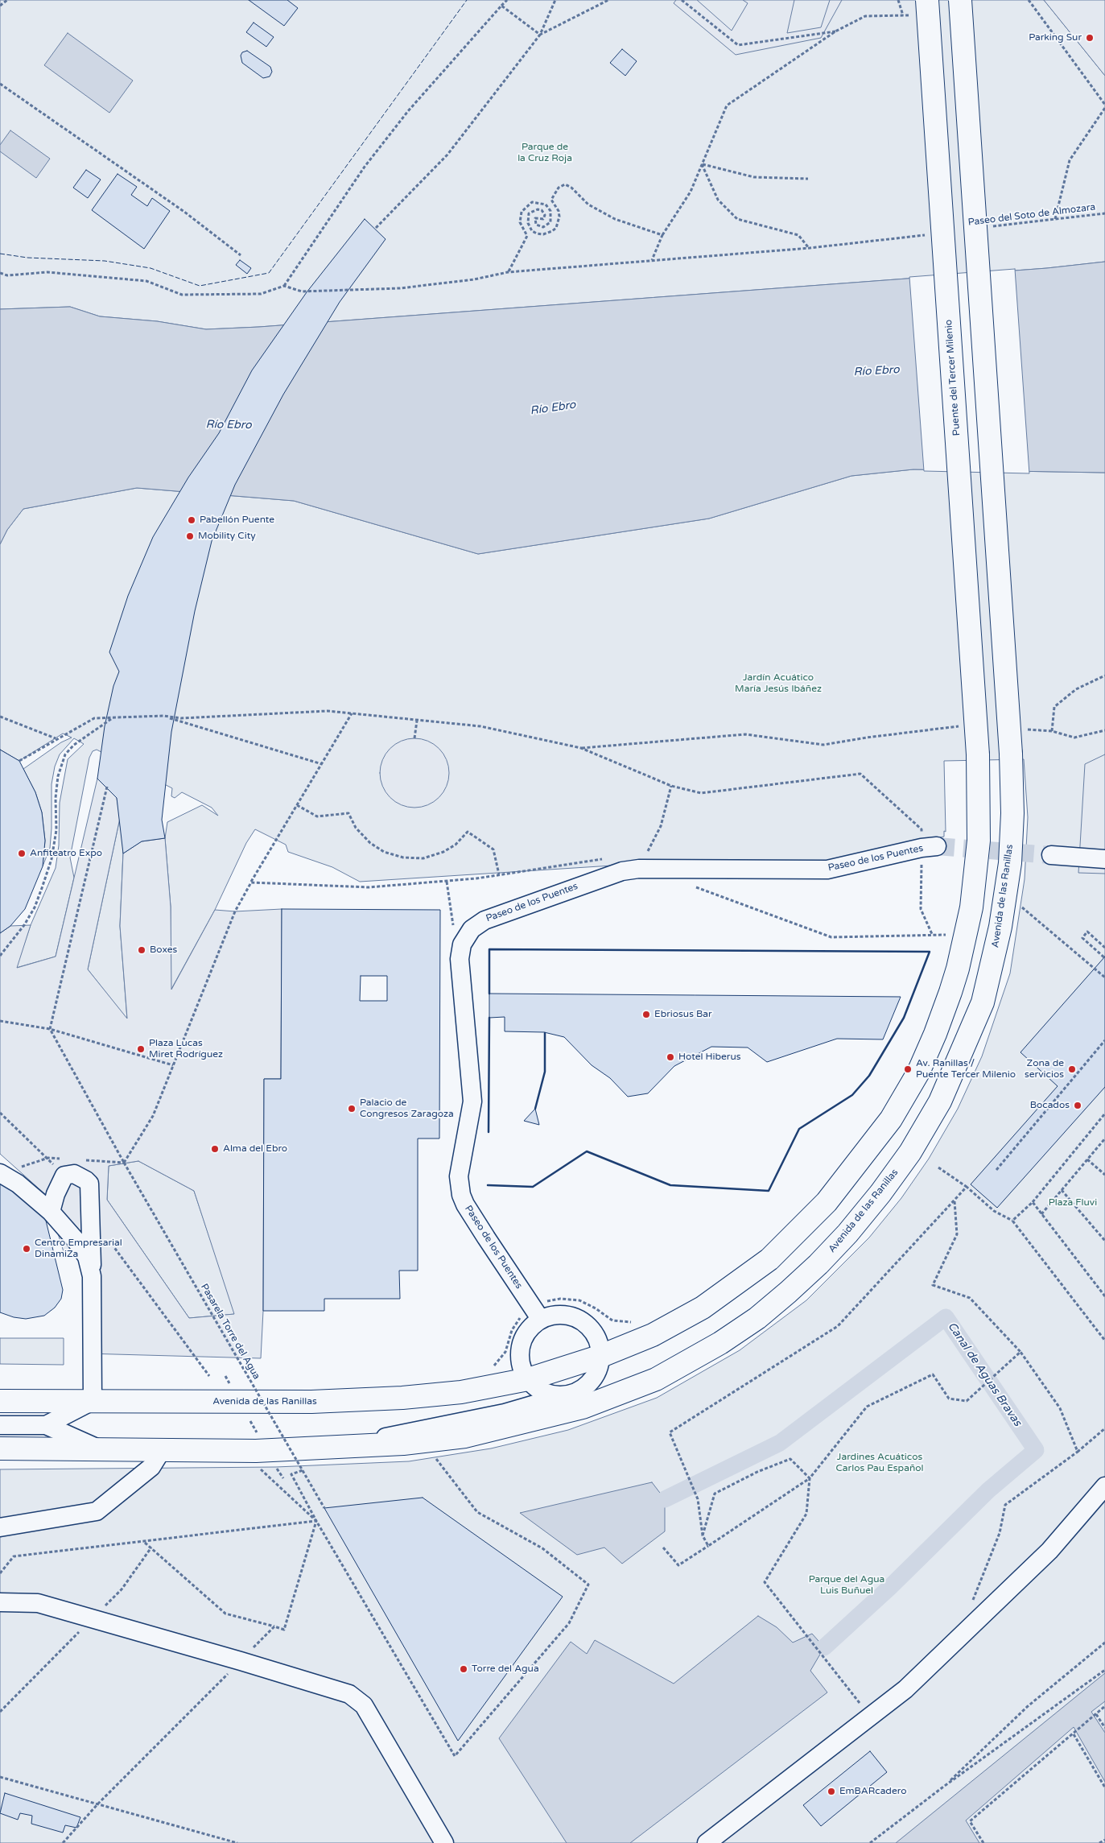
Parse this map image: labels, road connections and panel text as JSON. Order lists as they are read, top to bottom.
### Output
{
  "streets": {
    "main road": ["Puente del Tercer Milenio", "Avenida de las Ranillas"],
    "street": ["Paseo de los Puentes"],
    "path": ["Paseo del Soto de Almozara", "Pasarela Torre del Agua"]
  },
  "crossings": [
    ["Puente del Tercer Milenio", "Avenida de las Ranillas"],
    ["Paseo de los Puentes", "Avenida de las Ranillas"]
  ],
  "water": ["Río Ebro", "Canal de Aguas Bravas"],
  "parks": [
    "Parque de la Cruz Roja",
    "Jardín Acuático María Jesús Ibáñez",
    "Plaza Fluvi",
    "Jardines Acuáticos Carlos Pau Español",
    "Parque del Agua Luis Buñuel"
  ],
  "places": [
    "Parking Sur",
    "Pabellón Puente",
    "Mobility City",
    "Anfiteatro Expo",
    "Boxes",
    "Ebriosus Bar",
    "Plaza Lucas Miret Rodríguez",
    "Hotel Hiberus",
    "Av. Ranillas / Puente Tercer Milenio",
    "Zona de servicios",
    "Bocados",
    "Palacio de Congresos Zaragoza",
    "Alma del Ebro",
    "Centro Empresarial DinamiZa",
    "Torre del Agua",
    "EmBARcadero"
  ]
}
